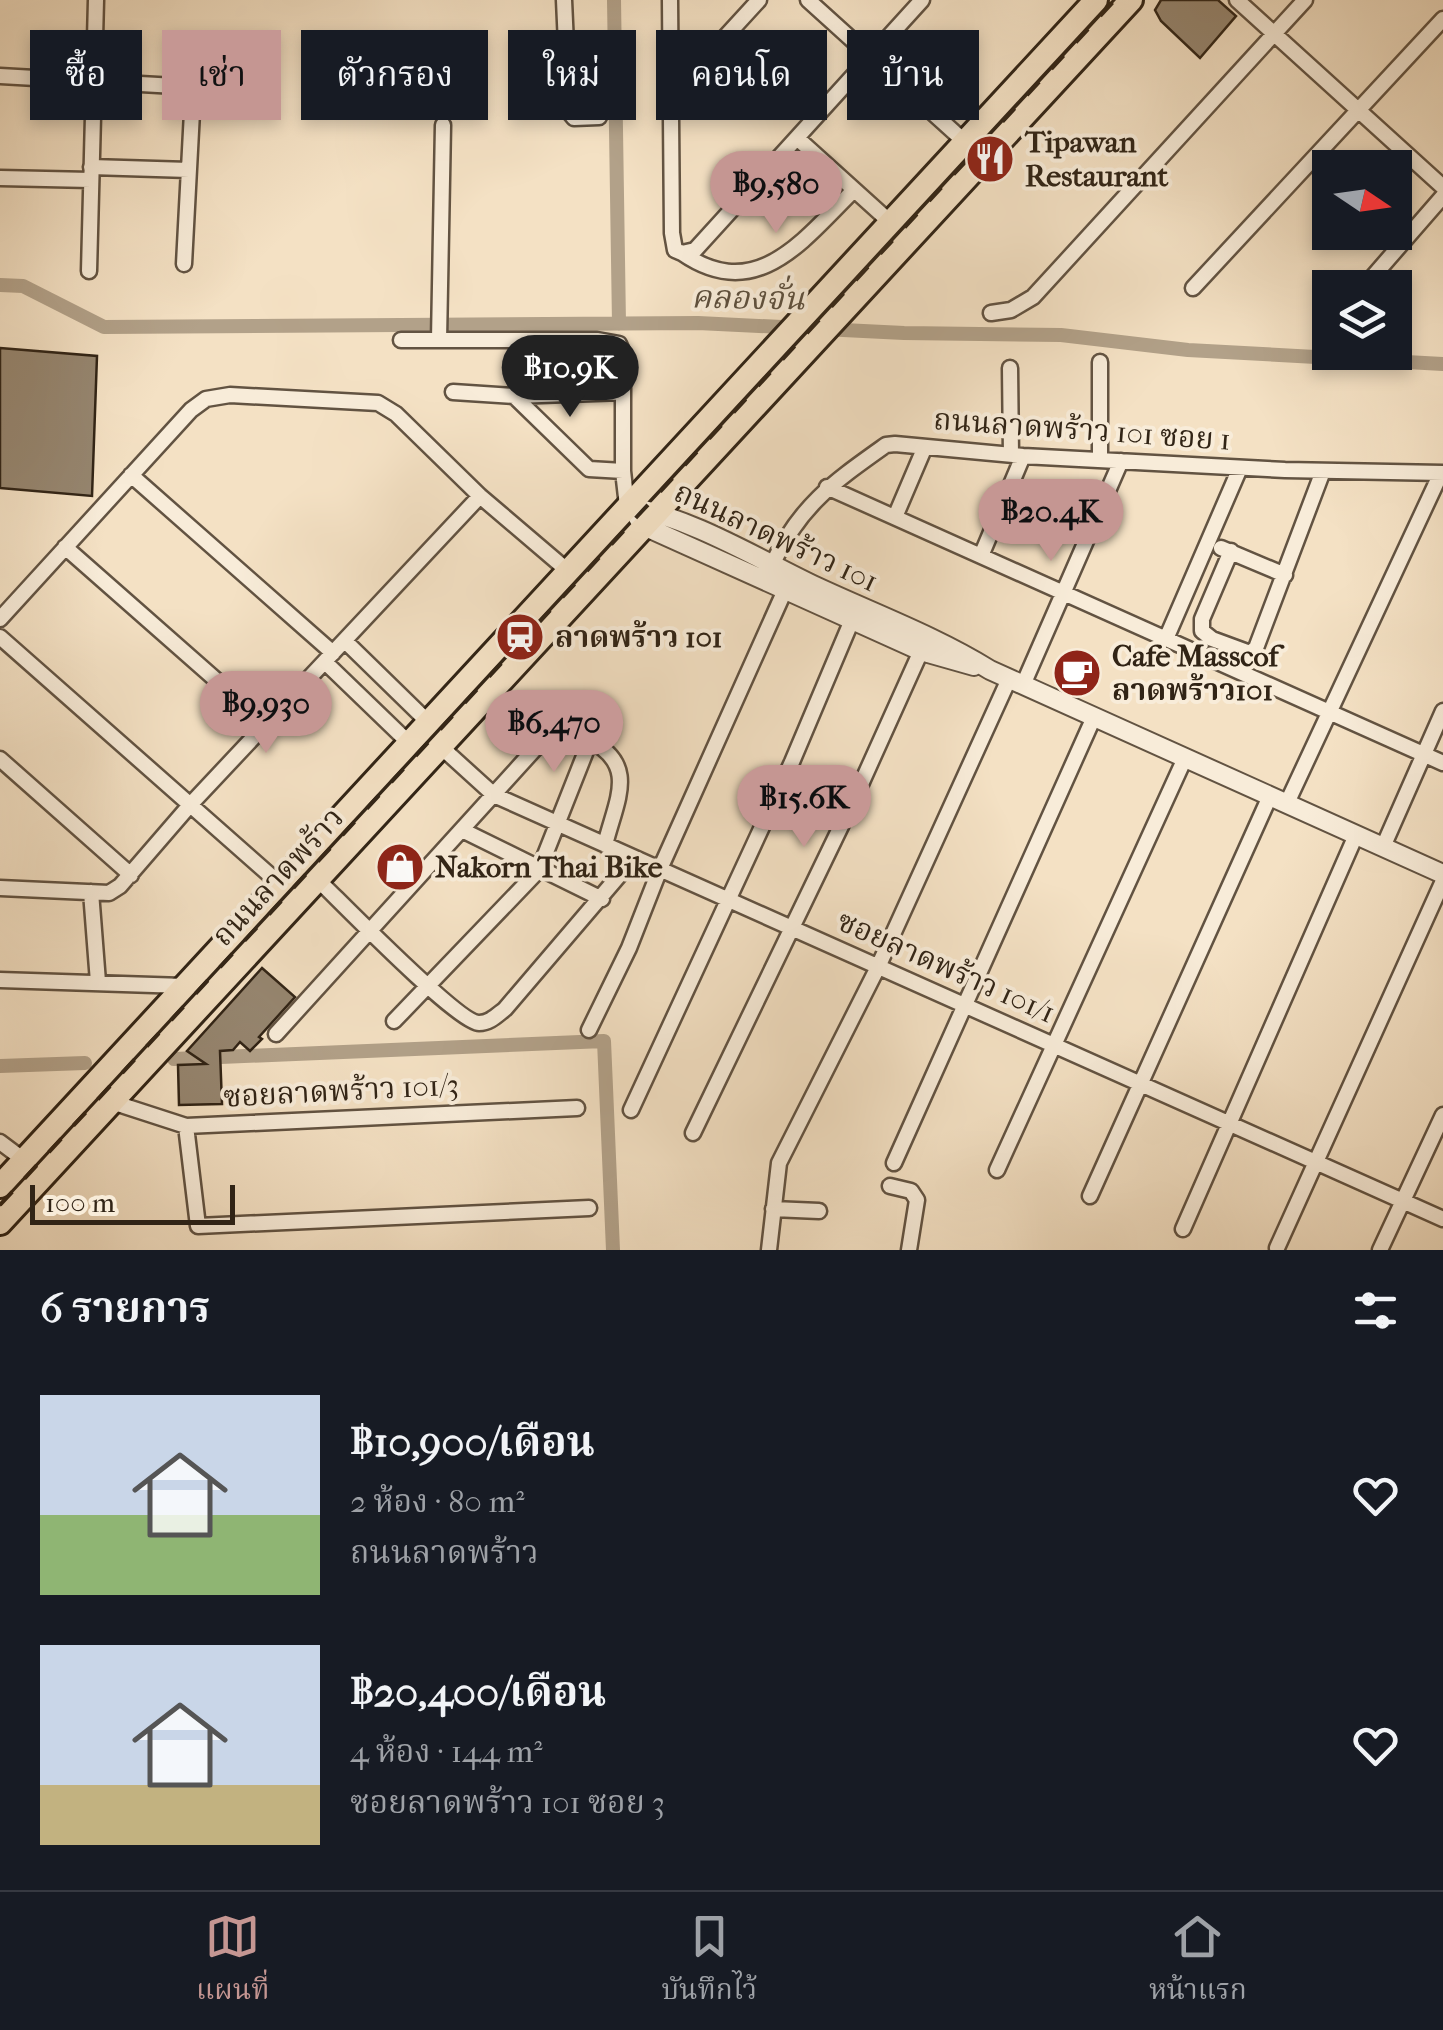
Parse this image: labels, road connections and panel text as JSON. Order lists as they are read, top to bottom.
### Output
{
  "streets": {
    "main road": ["ถนนลาดพร้าว"],
    "street": [
      "ถนนลาดพร้าว 101 ซอย 1",
      "ถนนลาดพร้าว 101",
      "ซอยลาดพร้าว 101/1",
      "ซอยลาดพร้าว 101/3"
    ]
  },
  "crossings": [
    ["ถนนลาดพร้าว 101 ซอย 1", "ถนนลาดพร้าว 101"],
    ["ถนนลาดพร้าว 101", "ถนนลาดพร้าว"],
    ["ถนนลาดพร้าว", "ซอยลาดพร้าว 101/1"],
    ["ถนนลาดพร้าว", "ซอยลาดพร้าว 101/3"]
  ],
  "water": ["คลองจั่น"],
  "places": {
    "restaurant": ["Tipawan Restaurant"],
    "station": ["ลาดพร้าว 101"],
    "cafe": ["Cafe Masscof ลาดพร้าว101"],
    "shop": ["Nakorn Thai Bike"]
  },
  "scale_bar": "100 m",
  "north": "right",
  "page": {
    "chip": [
      "ซื้อ",
      "เช่า",
      "ตัวกรอง",
      "ใหม่",
      "คอนโด",
      "บ้าน"
    ],
    "price": [
      "฿9,580",
      "฿10.9K",
      "฿20.4K",
      "฿9,930",
      "฿6,470",
      "฿15.6K"
    ],
    "scale": "100 m",
    "heading": "6 รายการ",
    "list": [
      {
        "name": "฿10,900/เดือน",
        "note": "2 ห้อง · 80 m² · ถนนลาดพร้าว"
      },
      {
        "name": "฿20,400/เดือน",
        "note": "4 ห้อง · 144 m² · ซอยลาดพร้าว 101 ซอย 3"
      }
    ],
    "tabs": ["แผนที่", "บันทึกไว้", "หน้าแรก"]
  }
}
